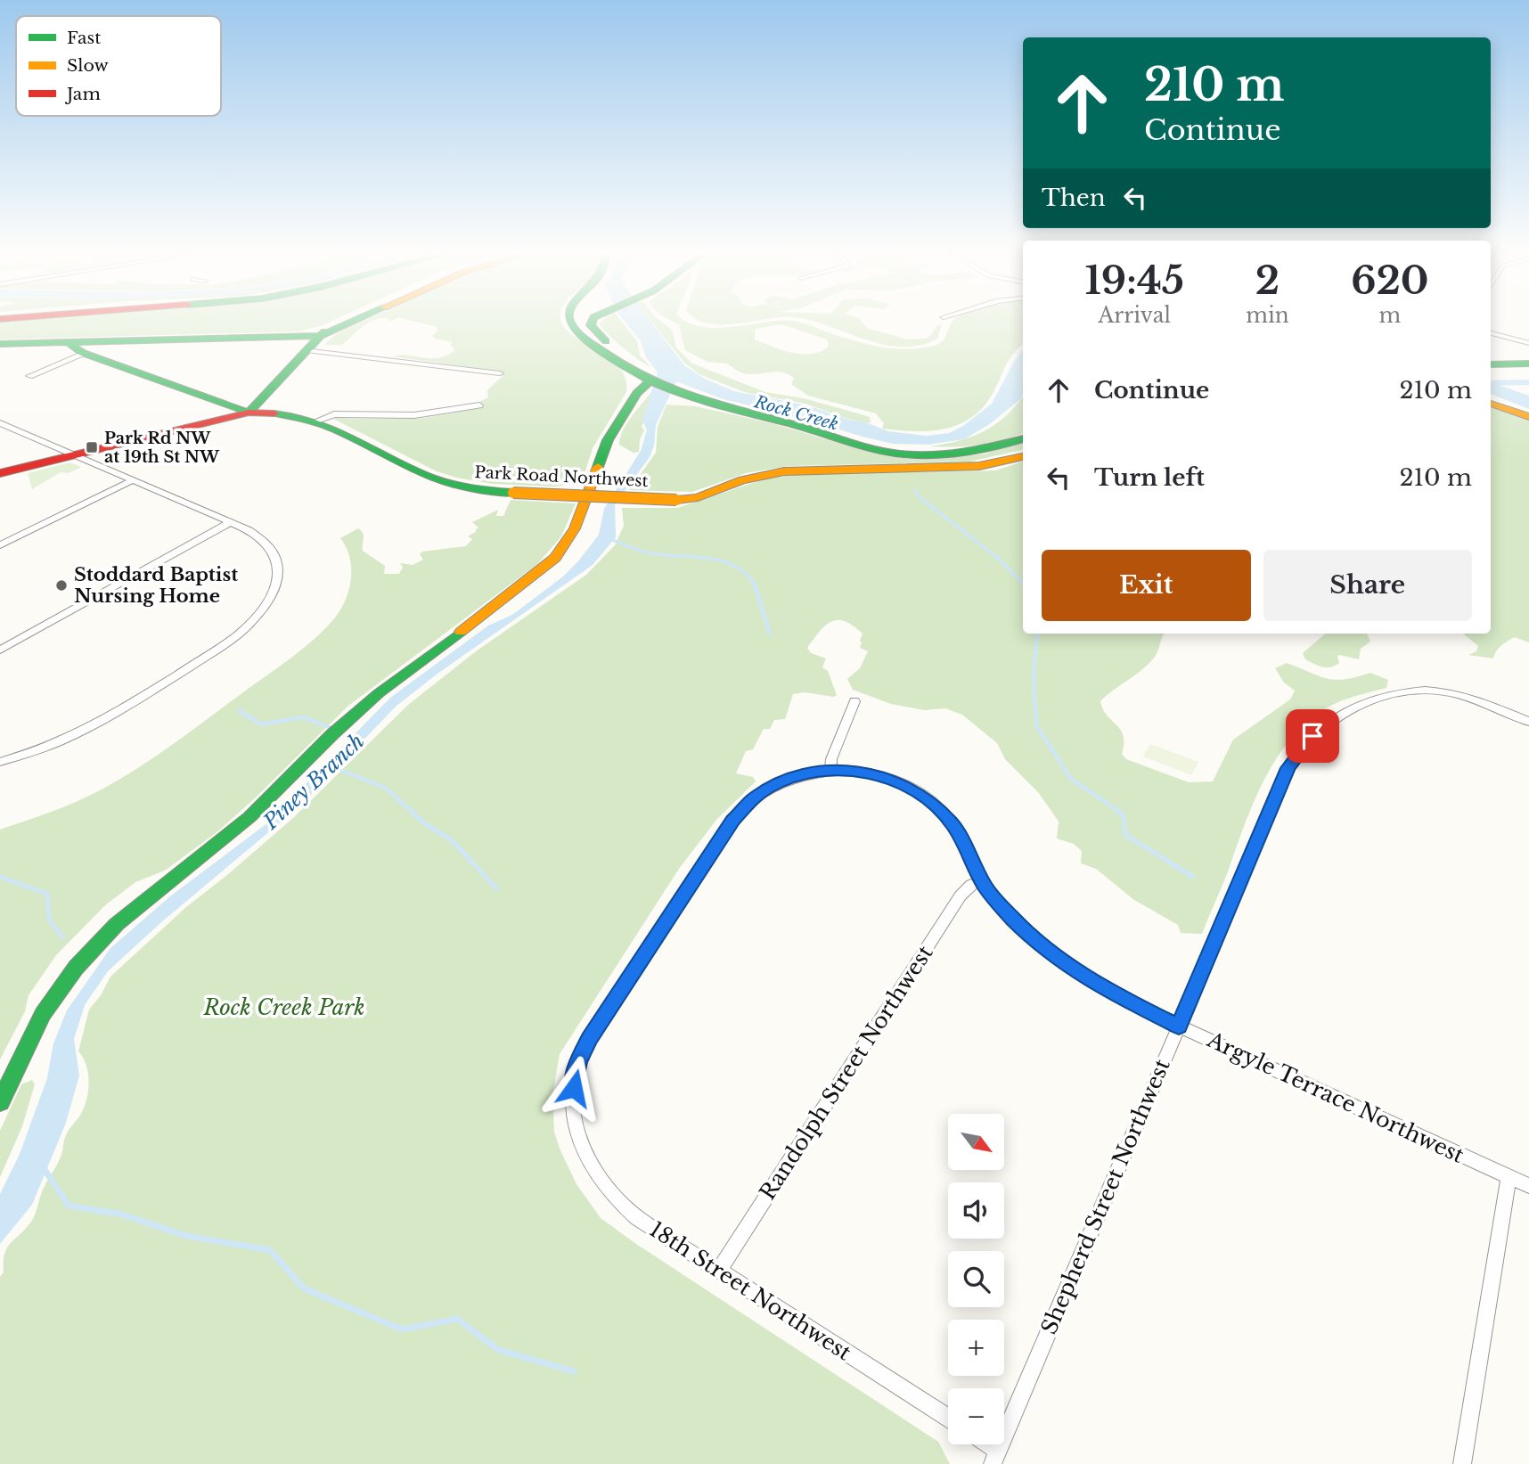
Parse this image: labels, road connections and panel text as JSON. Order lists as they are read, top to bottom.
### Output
{
  "streets": {
    "main road": ["Park Road Northwest"],
    "street": [
      "Randolph Street Northwest",
      "Argyle Terrace Northwest",
      "Shepherd Street Northwest",
      "18th Street Northwest"
    ]
  },
  "crossings": [
    ["Randolph Street Northwest", "Argyle Terrace Northwest"],
    ["Randolph Street Northwest", "18th Street Northwest"],
    ["Argyle Terrace Northwest", "Shepherd Street Northwest"],
    ["Argyle Terrace Northwest", "18th Street Northwest"]
  ],
  "water": ["Rock Creek", "Piney Branch"],
  "parks": ["Rock Creek Park"],
  "places": {
    "transit": ["Park Rd NW at 19th St NW"],
    "other": ["Stoddard Baptist Nursing Home"]
  },
  "legend": ["Fast", "Slow", "Jam"],
  "north": "bottom right",
  "page": {
    "turn": ["210 m", "Continue"],
    "then": "Then",
    "eta": [
      "19:45",
      "Arrival",
      "2",
      "min",
      "620",
      "m"
    ],
    "list": [
      {
        "name": "Continue",
        "value": "210 m"
      },
      {
        "name": "Turn left",
        "value": "210 m"
      }
    ],
    "buttons": ["Exit", "Share"],
    "map_buttons": ["+", "−"]
  }
}
